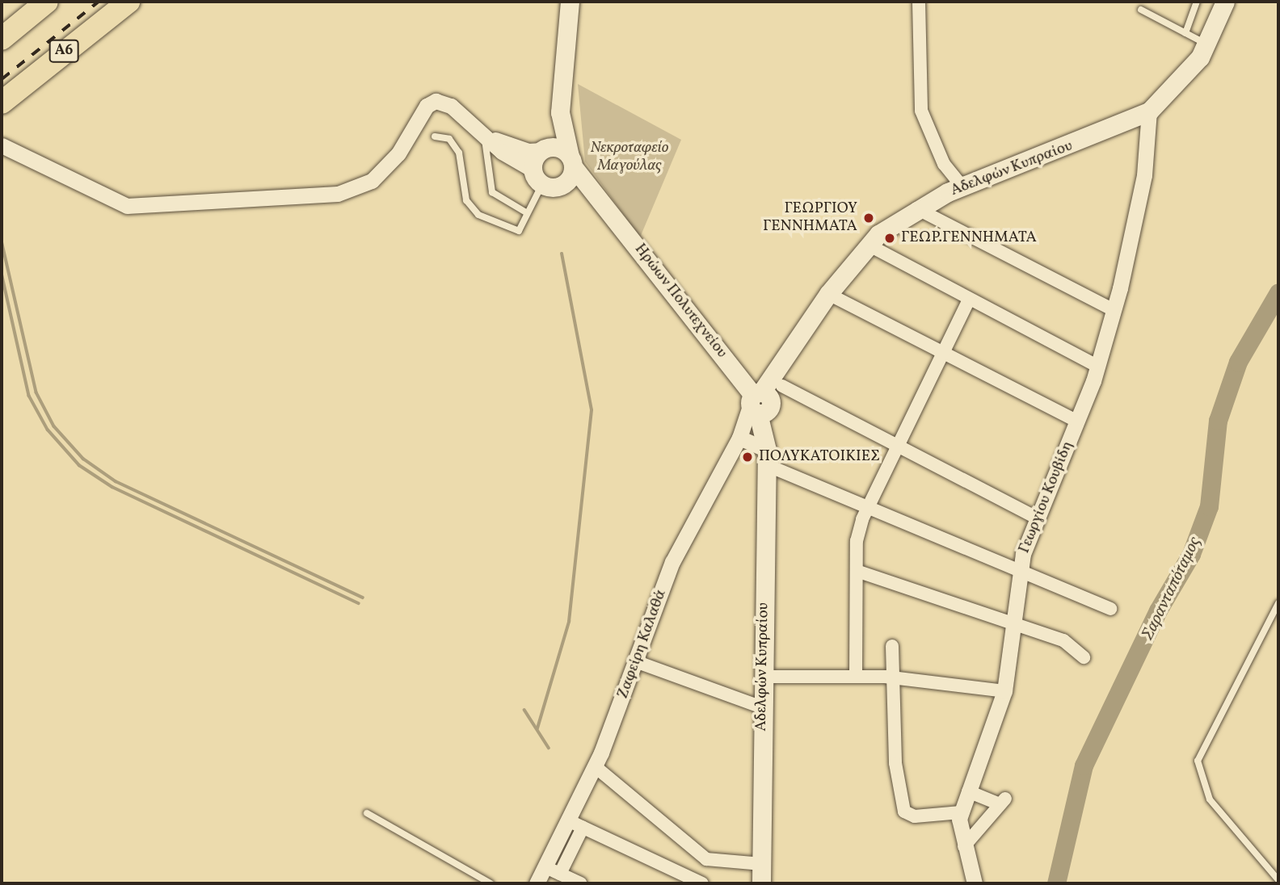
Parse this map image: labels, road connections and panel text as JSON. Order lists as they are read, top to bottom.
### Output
{
  "streets": {
    "highway": ["Α6"],
    "main road": ["Αδελφών Κυπραίου", "Ηρώων Πολυτεχνείου"],
    "street": ["Γεωργίου Κουβίδη", "Ζαφείρη Καλαθά"]
  },
  "crossings": [
    ["Αδελφών Κυπραίου", "Ηρώων Πολυτεχνείου"],
    ["Αδελφών Κυπραίου", "Γεωργίου Κουβίδη"],
    ["Αδελφών Κυπραίου", "Ζαφείρη Καλαθά"],
    ["Ηρώων Πολυτεχνείου", "Ζαφείρη Καλαθά"]
  ],
  "water": ["Σαρανταπόταμος"],
  "parks": ["Νεκροταφείο Μαγούλας"],
  "places": ["ΓΕΩΡΓΙΟΥ ΓΕΝΝΗΜΑΤΑ", "ΓΕΩΡ.ΓΕΝΝΗΜΑΤΑ", "ΠΟΛΥΚΑΤΟΙΚΙΕΣ"]
}
